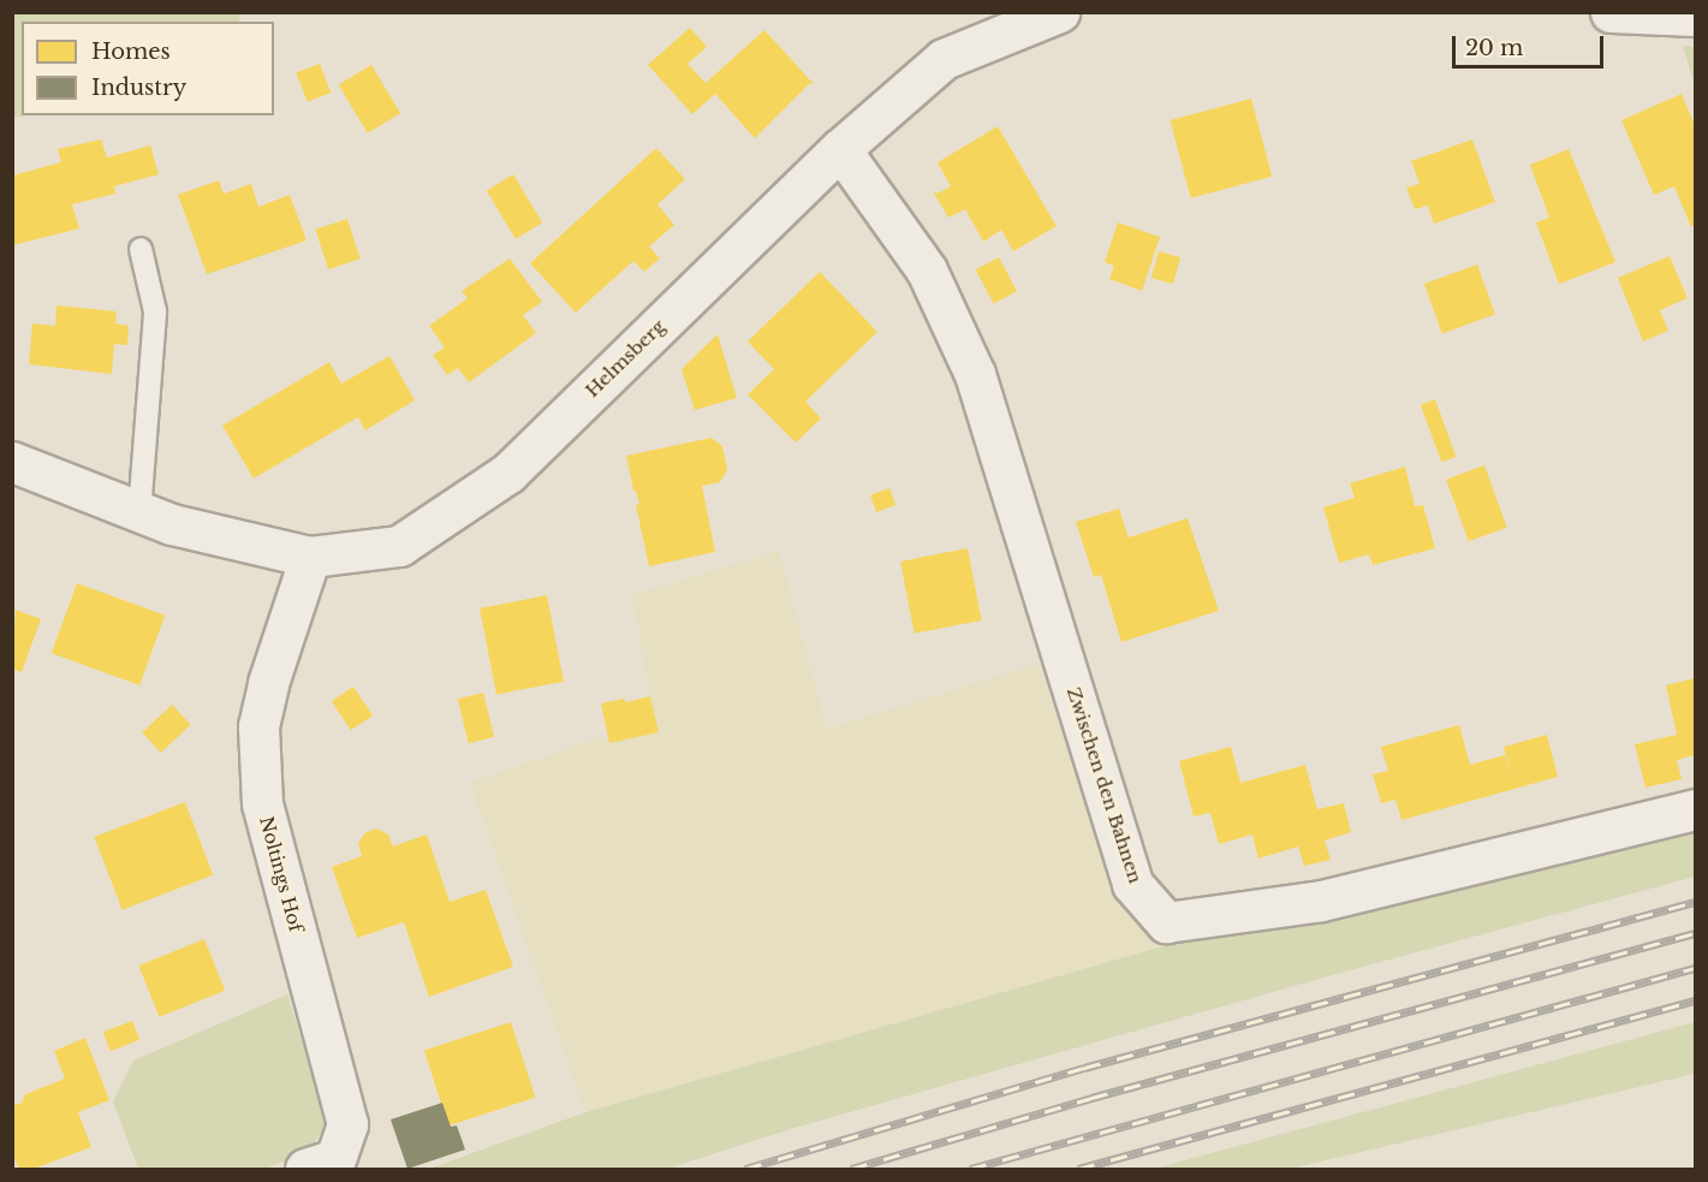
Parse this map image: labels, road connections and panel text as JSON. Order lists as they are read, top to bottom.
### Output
{
  "streets": {
    "street": ["Helmsberg", "Zwischen den Bahnen", "Noltings Hof"]
  },
  "crossings": [
    ["Helmsberg", "Zwischen den Bahnen"],
    ["Helmsberg", "Noltings Hof"]
  ],
  "legend": ["Homes", "Industry"],
  "scale_bar": "20 m"
}
